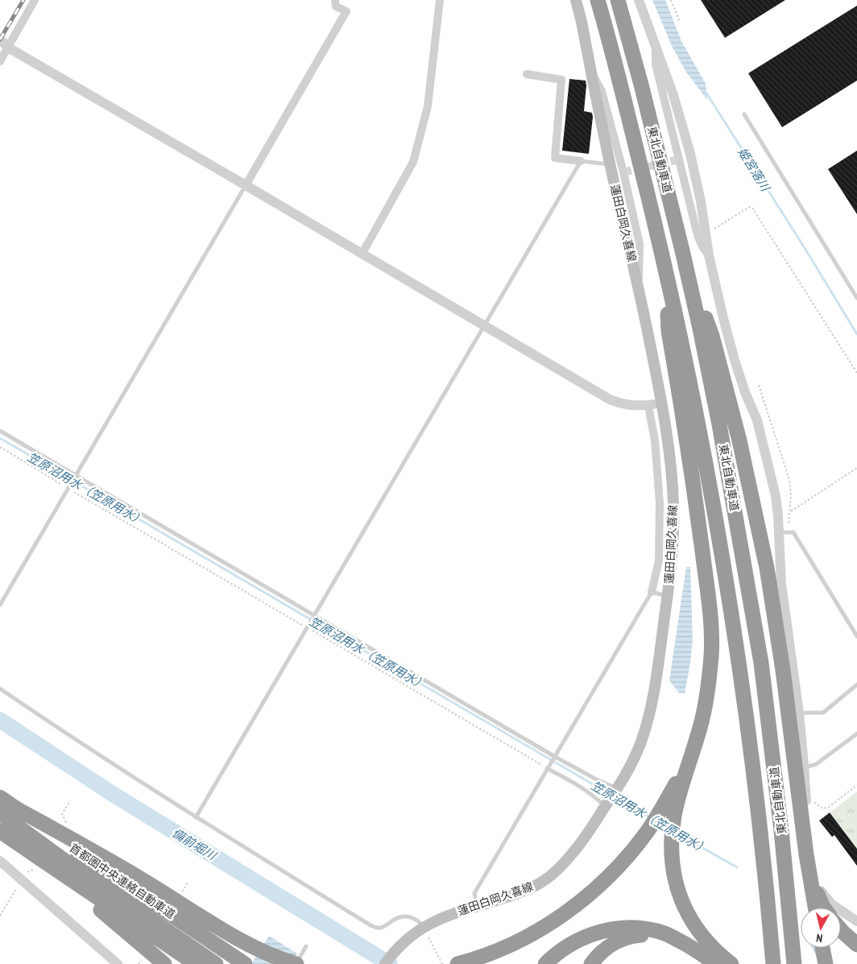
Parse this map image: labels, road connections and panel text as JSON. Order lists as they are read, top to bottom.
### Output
{
  "streets": {
    "highway": ["東北自動車道", "首都圏中央連絡自動車道"],
    "main road": ["蓮田白岡久喜線"]
  },
  "water": ["姫宮落川", "笠原沼用水（笠原用水）", "備前堀川"],
  "north": "bottom"
}
